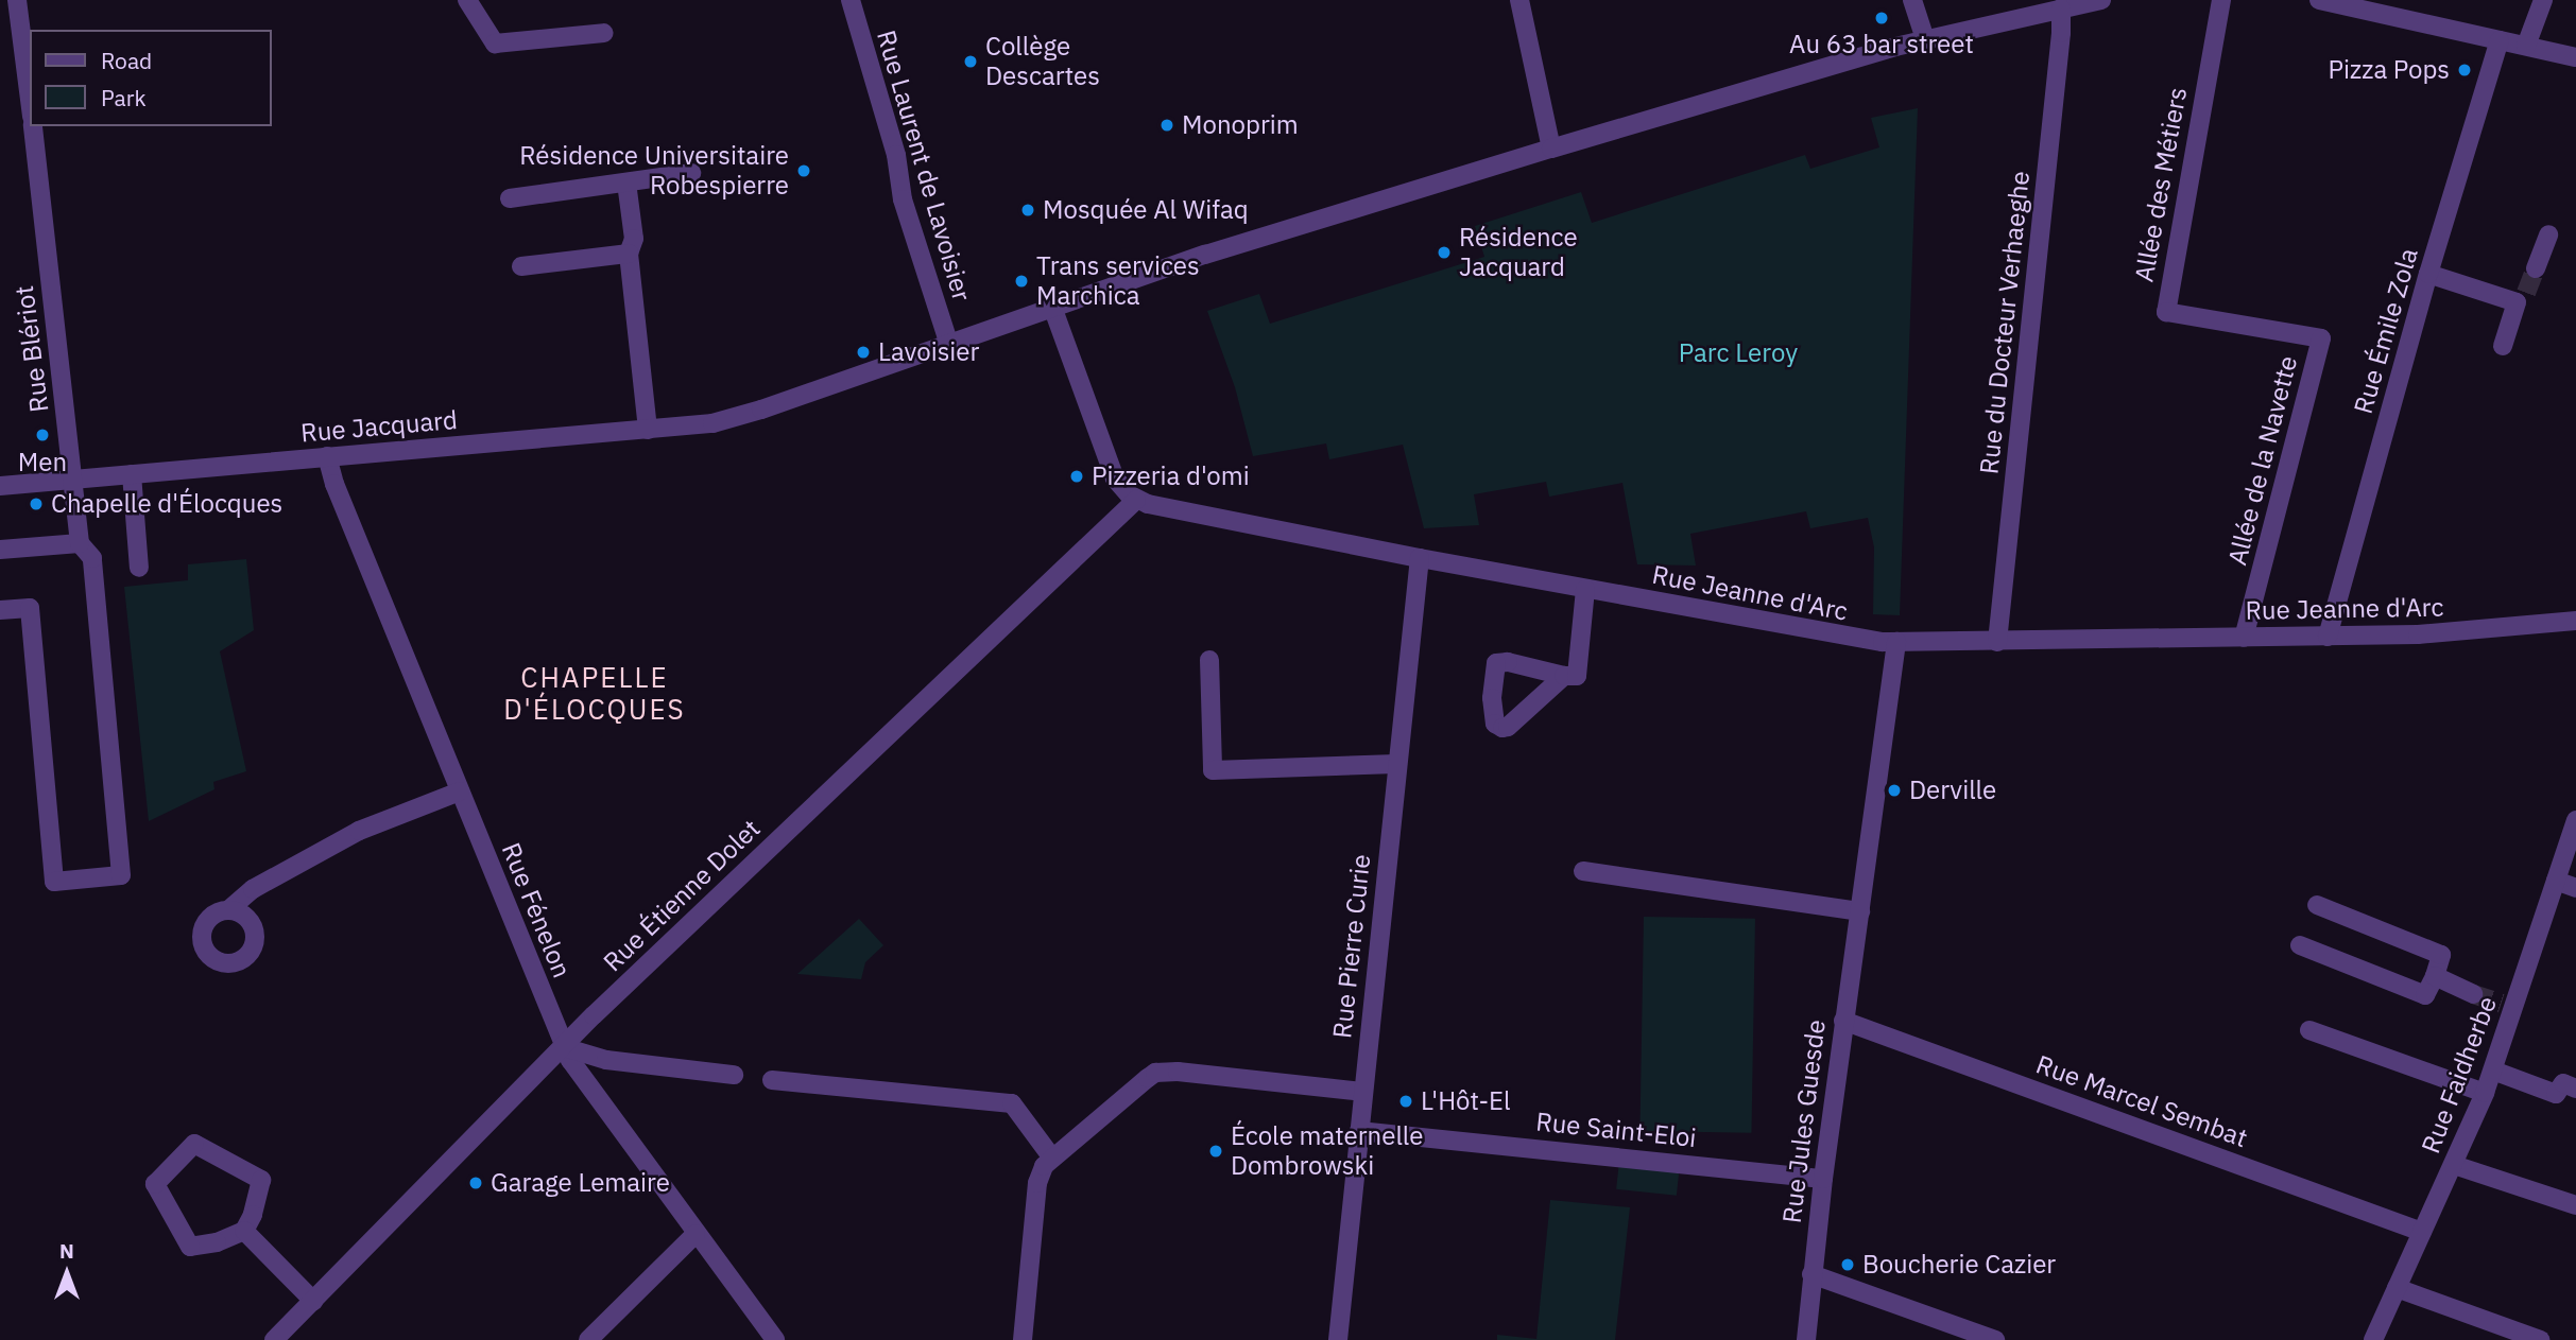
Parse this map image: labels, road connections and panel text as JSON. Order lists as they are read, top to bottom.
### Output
{
  "streets": {
    "street": [
      "Rue Laurent de Lavoisier",
      "Allée des Métiers",
      "Rue du Docteur Verhaeghe",
      "Rue Émile Zola",
      "Rue Blériot",
      "Rue Jacquard",
      "Allée de la Navette",
      "Rue Jeanne d'Arc",
      "Rue Étienne Dolet",
      "Rue Fénelon",
      "Rue Pierre Curie",
      "Rue Faidherbe",
      "Rue Marcel Sembat",
      "Rue Jules Guesde",
      "Rue Saint-Eloi"
    ]
  },
  "crossings": [
    ["Rue Laurent de Lavoisier", "Rue Jacquard"],
    ["Allée des Métiers", "Allée de la Navette"],
    ["Rue du Docteur Verhaeghe", "Rue Jacquard"],
    ["Rue du Docteur Verhaeghe", "Rue Jeanne d'Arc"],
    ["Rue Émile Zola", "Rue Jeanne d'Arc"],
    ["Rue Blériot", "Rue Jacquard"],
    ["Rue Jacquard", "Rue Fénelon"],
    ["Allée de la Navette", "Rue Jeanne d'Arc"],
    ["Rue Jeanne d'Arc", "Rue Étienne Dolet"],
    ["Rue Jeanne d'Arc", "Rue Pierre Curie"],
    ["Rue Jeanne d'Arc", "Rue Jules Guesde"],
    ["Rue Étienne Dolet", "Rue Fénelon"],
    ["Rue Pierre Curie", "Rue Saint-Eloi"],
    ["Rue Faidherbe", "Rue Marcel Sembat"],
    ["Rue Marcel Sembat", "Rue Jules Guesde"],
    ["Rue Jules Guesde", "Rue Saint-Eloi"]
  ],
  "districts": ["CHAPELLE D'ÉLOCQUES"],
  "parks": ["Parc Leroy"],
  "places": [
    "Au 63 bar street",
    "Collège Descartes",
    "Pizza Pops",
    "Monoprim",
    "Résidence Universitaire Robespierre",
    "Mosquée Al Wifaq",
    "Résidence Jacquard",
    "Trans services Marchica",
    "Lavoisier",
    "Men",
    "Pizzeria d'omi",
    "Chapelle d'Élocques",
    "Derville",
    "L'Hôt-El",
    "École maternelle Dombrowski",
    "Garage Lemaire",
    "Boucherie Cazier"
  ],
  "legend": ["Road", "Park"],
  "north": "top"
}
